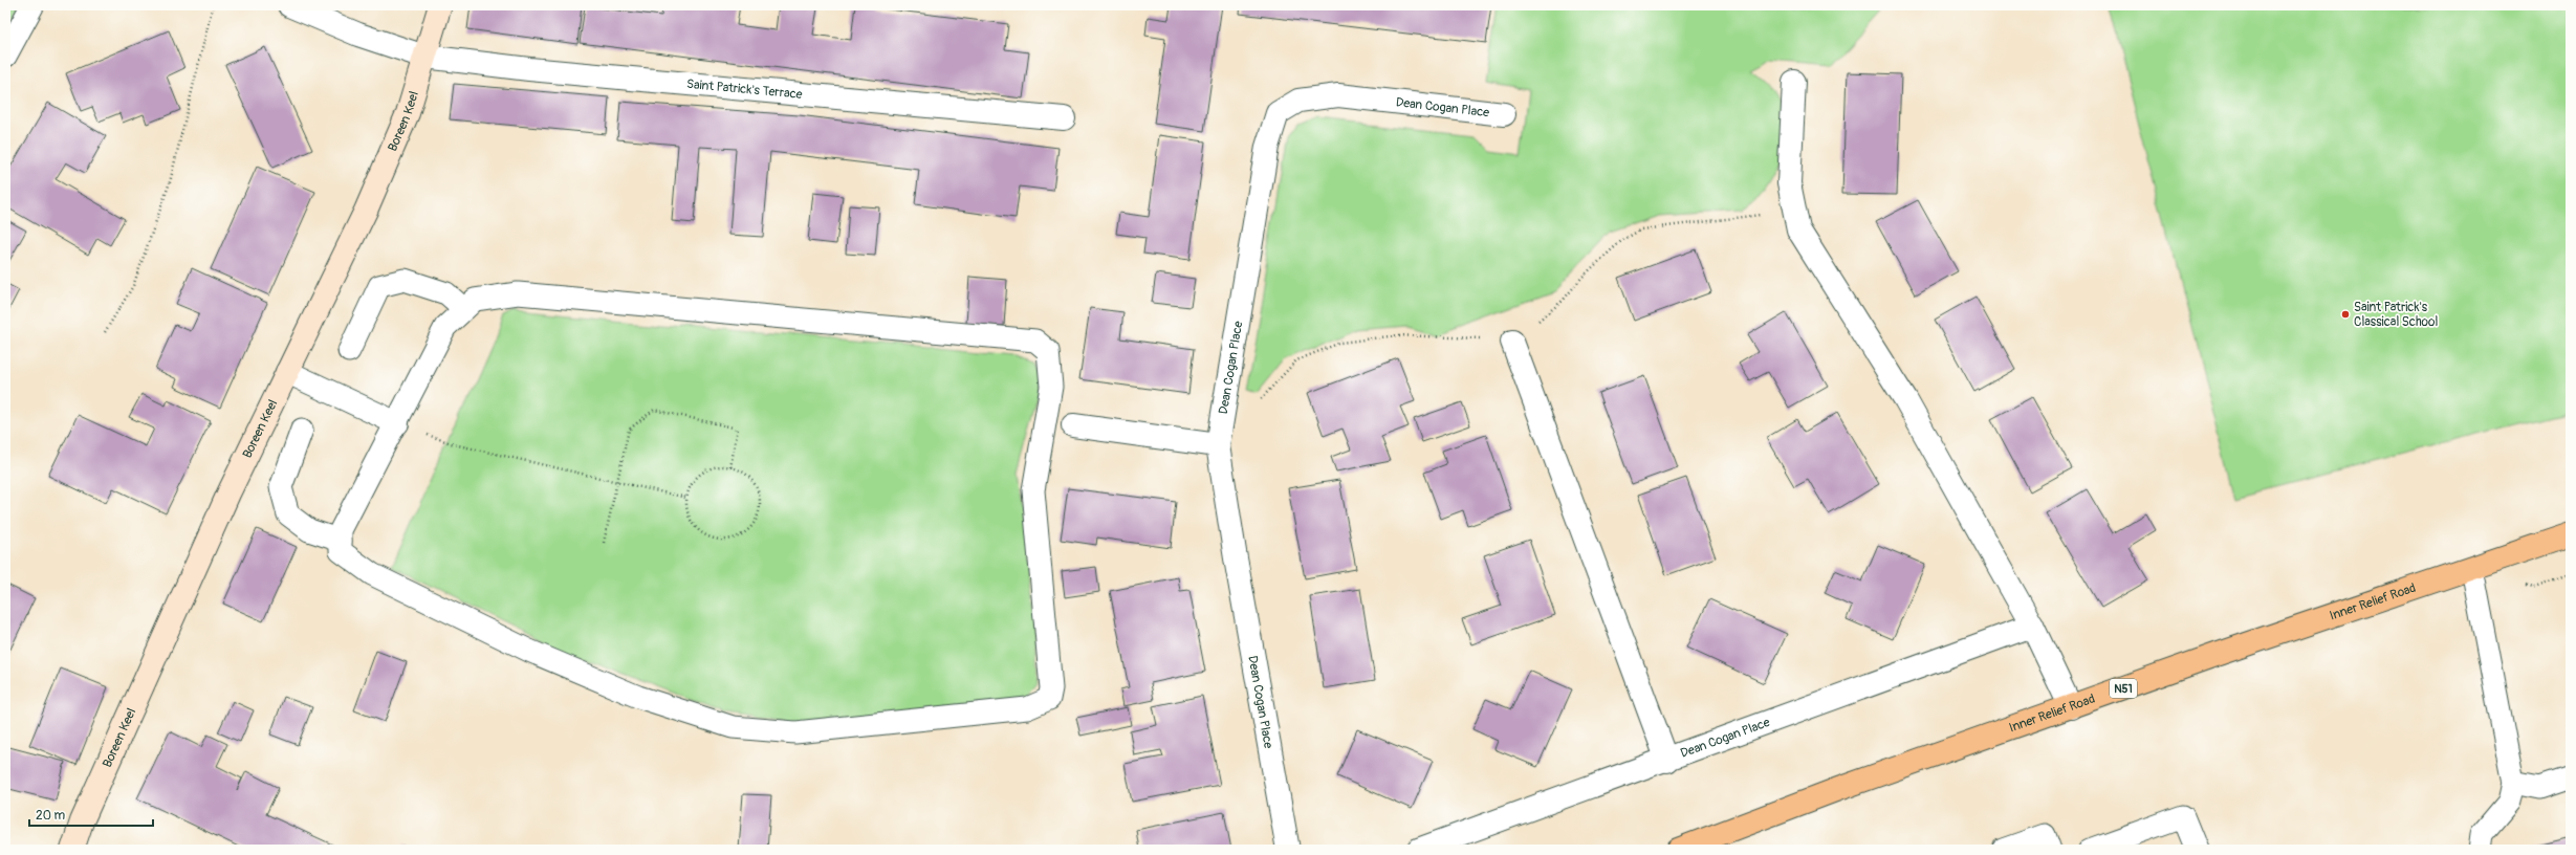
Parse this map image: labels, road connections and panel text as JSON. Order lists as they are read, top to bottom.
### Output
{
  "streets": {
    "main road": ["Inner Relief Road", "N51"],
    "street": ["Saint Patrick's Terrace", "Dean Cogan Place", "Boreen Keel"]
  },
  "crossings": [
    ["Saint Patrick's Terrace", "Boreen Keel"]
  ],
  "places": ["Saint Patrick's Classical School"],
  "scale_bar": "20 m"
}
